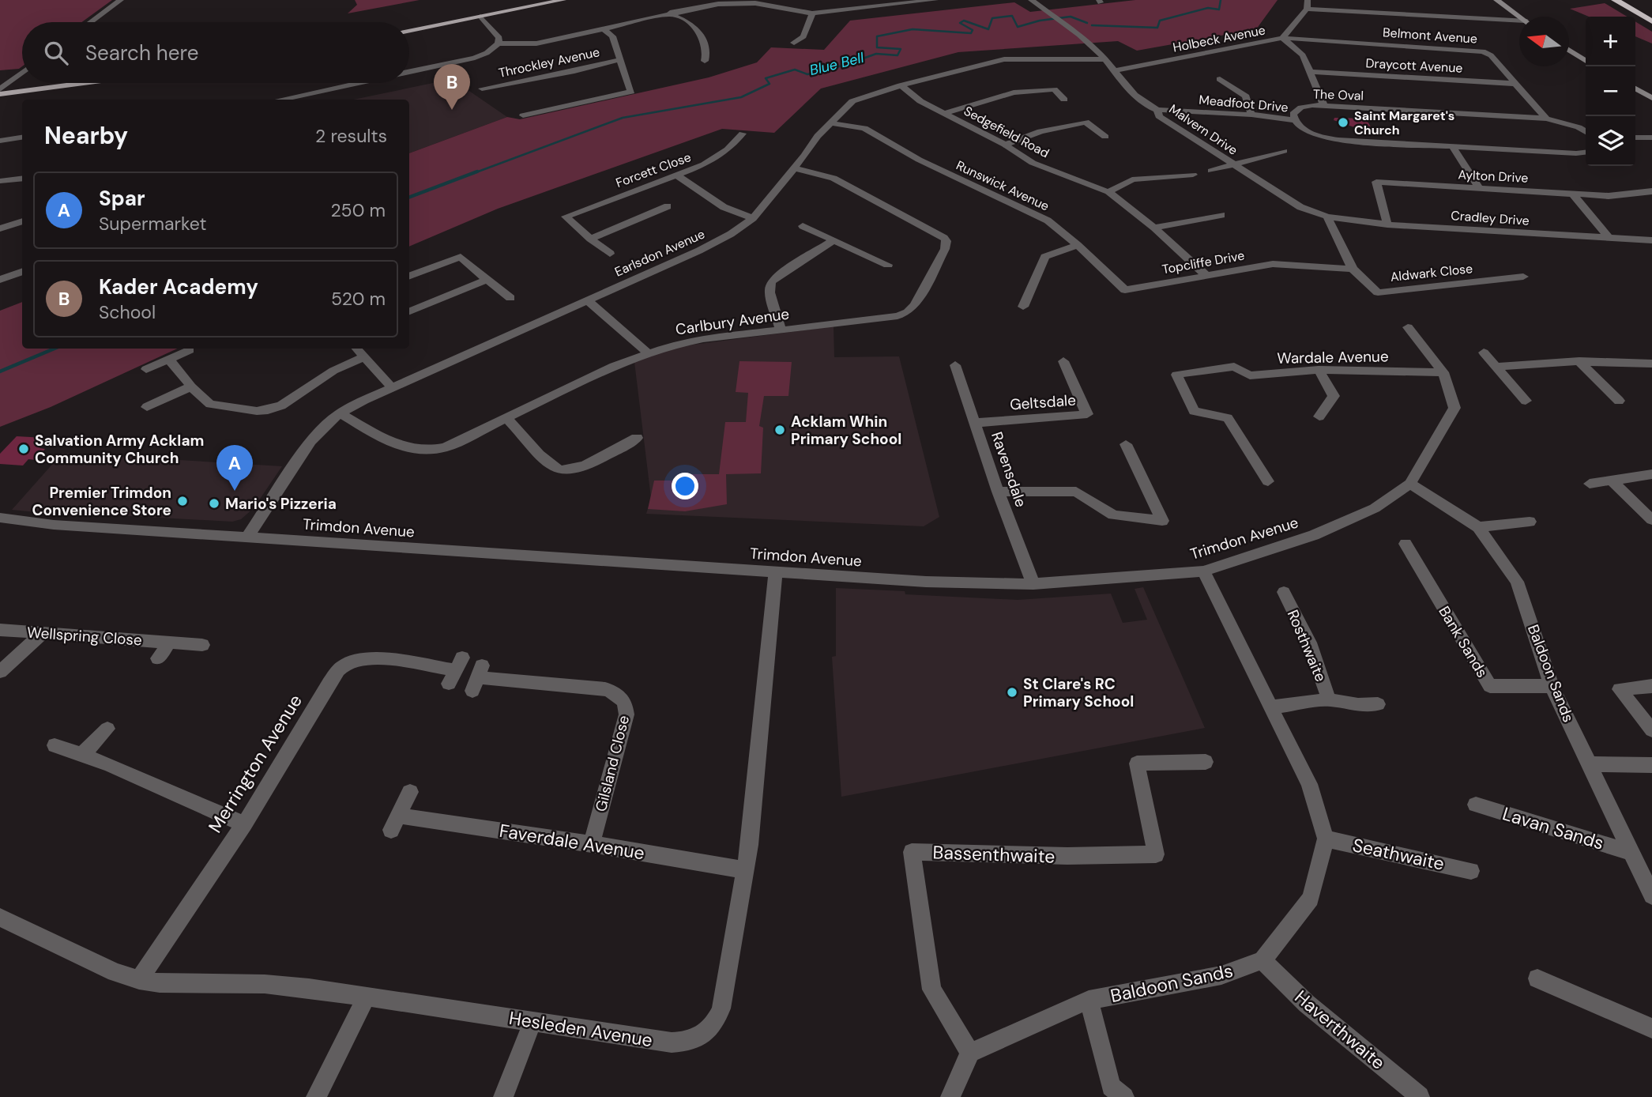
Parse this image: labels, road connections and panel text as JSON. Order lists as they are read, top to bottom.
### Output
{
  "streets": {
    "street": [
      "Belmont Avenue",
      "Holbeck Avenue",
      "Throckley Avenue",
      "Draycott Avenue",
      "The Oval",
      "Meadfoot Drive",
      "Malvern Drive",
      "Sedgefield Road",
      "Forcett Close",
      "Aylton Drive",
      "Runswick Avenue",
      "Cradley Drive",
      "Earlsdon Avenue",
      "Topcliffe Drive",
      "Aldwark Close",
      "Carlbury Avenue",
      "Wardale Avenue",
      "Geltsdale",
      "Ravensdale",
      "Trimdon Avenue",
      "Wellspring Close",
      "Bank Sands",
      "Rosthwaite",
      "Baldoon Sands",
      "Merrington Avenue",
      "Gilsland Close",
      "Lavan Sands",
      "Faverdale Avenue",
      "Bassenthwaite",
      "Seathwaite",
      "Hesleden Avenue",
      "Haverthwaite"
    ]
  },
  "crossings": [
    ["Belmont Avenue", "Holbeck Avenue"],
    ["Belmont Avenue", "Draycott Avenue"],
    ["Belmont Avenue", "The Oval"],
    ["Holbeck Avenue", "Malvern Drive"],
    ["The Oval", "Meadfoot Drive"],
    ["Meadfoot Drive", "Malvern Drive"],
    ["Malvern Drive", "Cradley Drive"],
    ["Malvern Drive", "Earlsdon Avenue"],
    ["Sedgefield Road", "Earlsdon Avenue"],
    ["Sedgefield Road", "Topcliffe Drive"],
    ["Aylton Drive", "Cradley Drive"],
    ["Runswick Avenue", "Earlsdon Avenue"],
    ["Runswick Avenue", "Topcliffe Drive"],
    ["Earlsdon Avenue", "Carlbury Avenue"],
    ["Earlsdon Avenue", "Trimdon Avenue"],
    ["Topcliffe Drive", "Aldwark Close"],
    ["Wardale Avenue", "Trimdon Avenue"],
    ["Geltsdale", "Ravensdale"],
    ["Ravensdale", "Trimdon Avenue"],
    ["Trimdon Avenue", "Baldoon Sands"],
    ["Trimdon Avenue", "Hesleden Avenue"],
    ["Bank Sands", "Baldoon Sands"],
    ["Baldoon Sands", "Lavan Sands"],
    ["Baldoon Sands", "Bassenthwaite"],
    ["Baldoon Sands", "Haverthwaite"],
    ["Merrington Avenue", "Hesleden Avenue"],
    ["Gilsland Close", "Faverdale Avenue"],
    ["Faverdale Avenue", "Hesleden Avenue"]
  ],
  "water": ["Blue Bell"],
  "places": [
    "Saint Margaret's Church",
    "Acklam Whin Primary School",
    "Salvation Army Acklam Community Church",
    "Premier Trimdon Convenience Store",
    "Mario's Pizzeria",
    "St Clare's RC Primary School"
  ],
  "north": "left",
  "page": {
    "map_buttons": ["+", "−"],
    "search": "Search here",
    "pins": ["B", "A"],
    "heading": ["Nearby", "2 results"],
    "list": [
      {
        "mark": "A",
        "name": "Spar",
        "note": "Supermarket",
        "value": "250 m"
      },
      {
        "mark": "B",
        "name": "Kader Academy",
        "note": "School",
        "value": "520 m"
      }
    ]
  }
}
